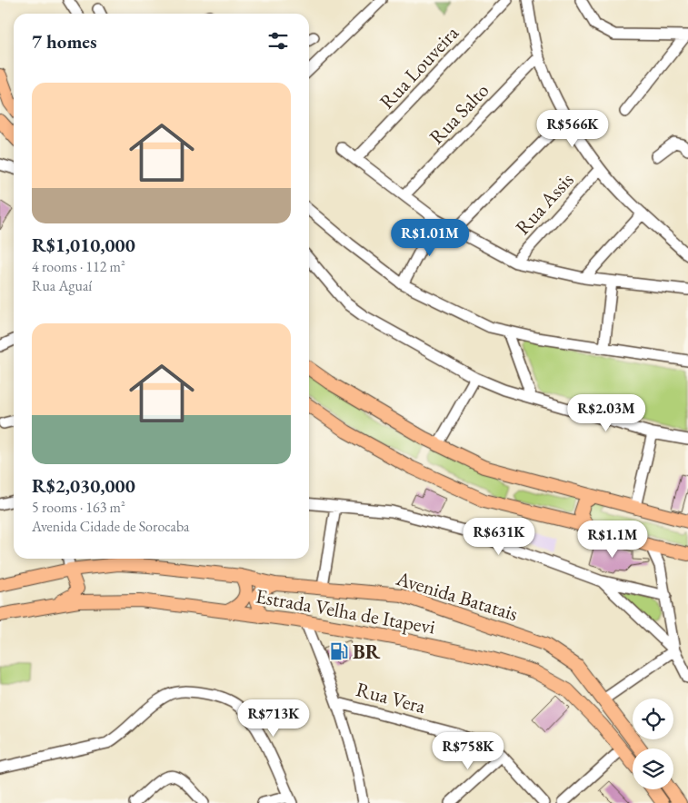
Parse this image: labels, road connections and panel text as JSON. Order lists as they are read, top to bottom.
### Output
{
  "streets": {
    "main road": ["Avenida Batatais", "Estrada Velha de Itapevi"],
    "street": [
      "Rua Louveira",
      "Rua Salto",
      "Rua Assis",
      "Rua Vera"
    ]
  },
  "places": {
    "fuel station": ["BR"]
  },
  "page": {
    "heading": "7 homes",
    "list": [
      {
        "name": "R$1,010,000",
        "note": "4 rooms · 112 m² · Rua Aguaí"
      },
      {
        "name": "R$2,030,000",
        "note": "5 rooms · 163 m² · Avenida Cidade de Sorocaba"
      }
    ],
    "price": [
      "R$566K",
      "R$1.01M",
      "R$2.03M",
      "R$631K",
      "R$1.1M",
      "R$713K",
      "R$758K"
    ]
  }
}
